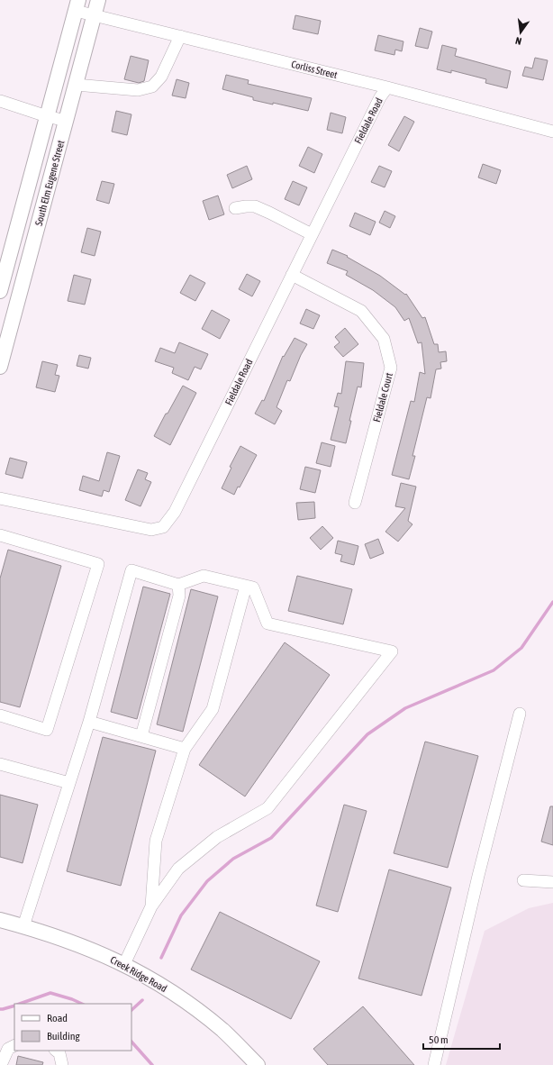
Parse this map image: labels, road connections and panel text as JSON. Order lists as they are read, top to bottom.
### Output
{
  "streets": {
    "main road": ["South Elm Eugene Street", "Creek Ridge Road"],
    "street": ["Corliss Street", "Fieldale Road", "Fieldale Court"]
  },
  "crossings": [
    ["Corliss Street", "Fieldale Road"],
    ["Corliss Street", "South Elm Eugene Street"],
    ["Fieldale Road", "Fieldale Court"]
  ],
  "legend": ["Road", "Building"],
  "scale_bar": "50 m",
  "north": "bottom"
}
